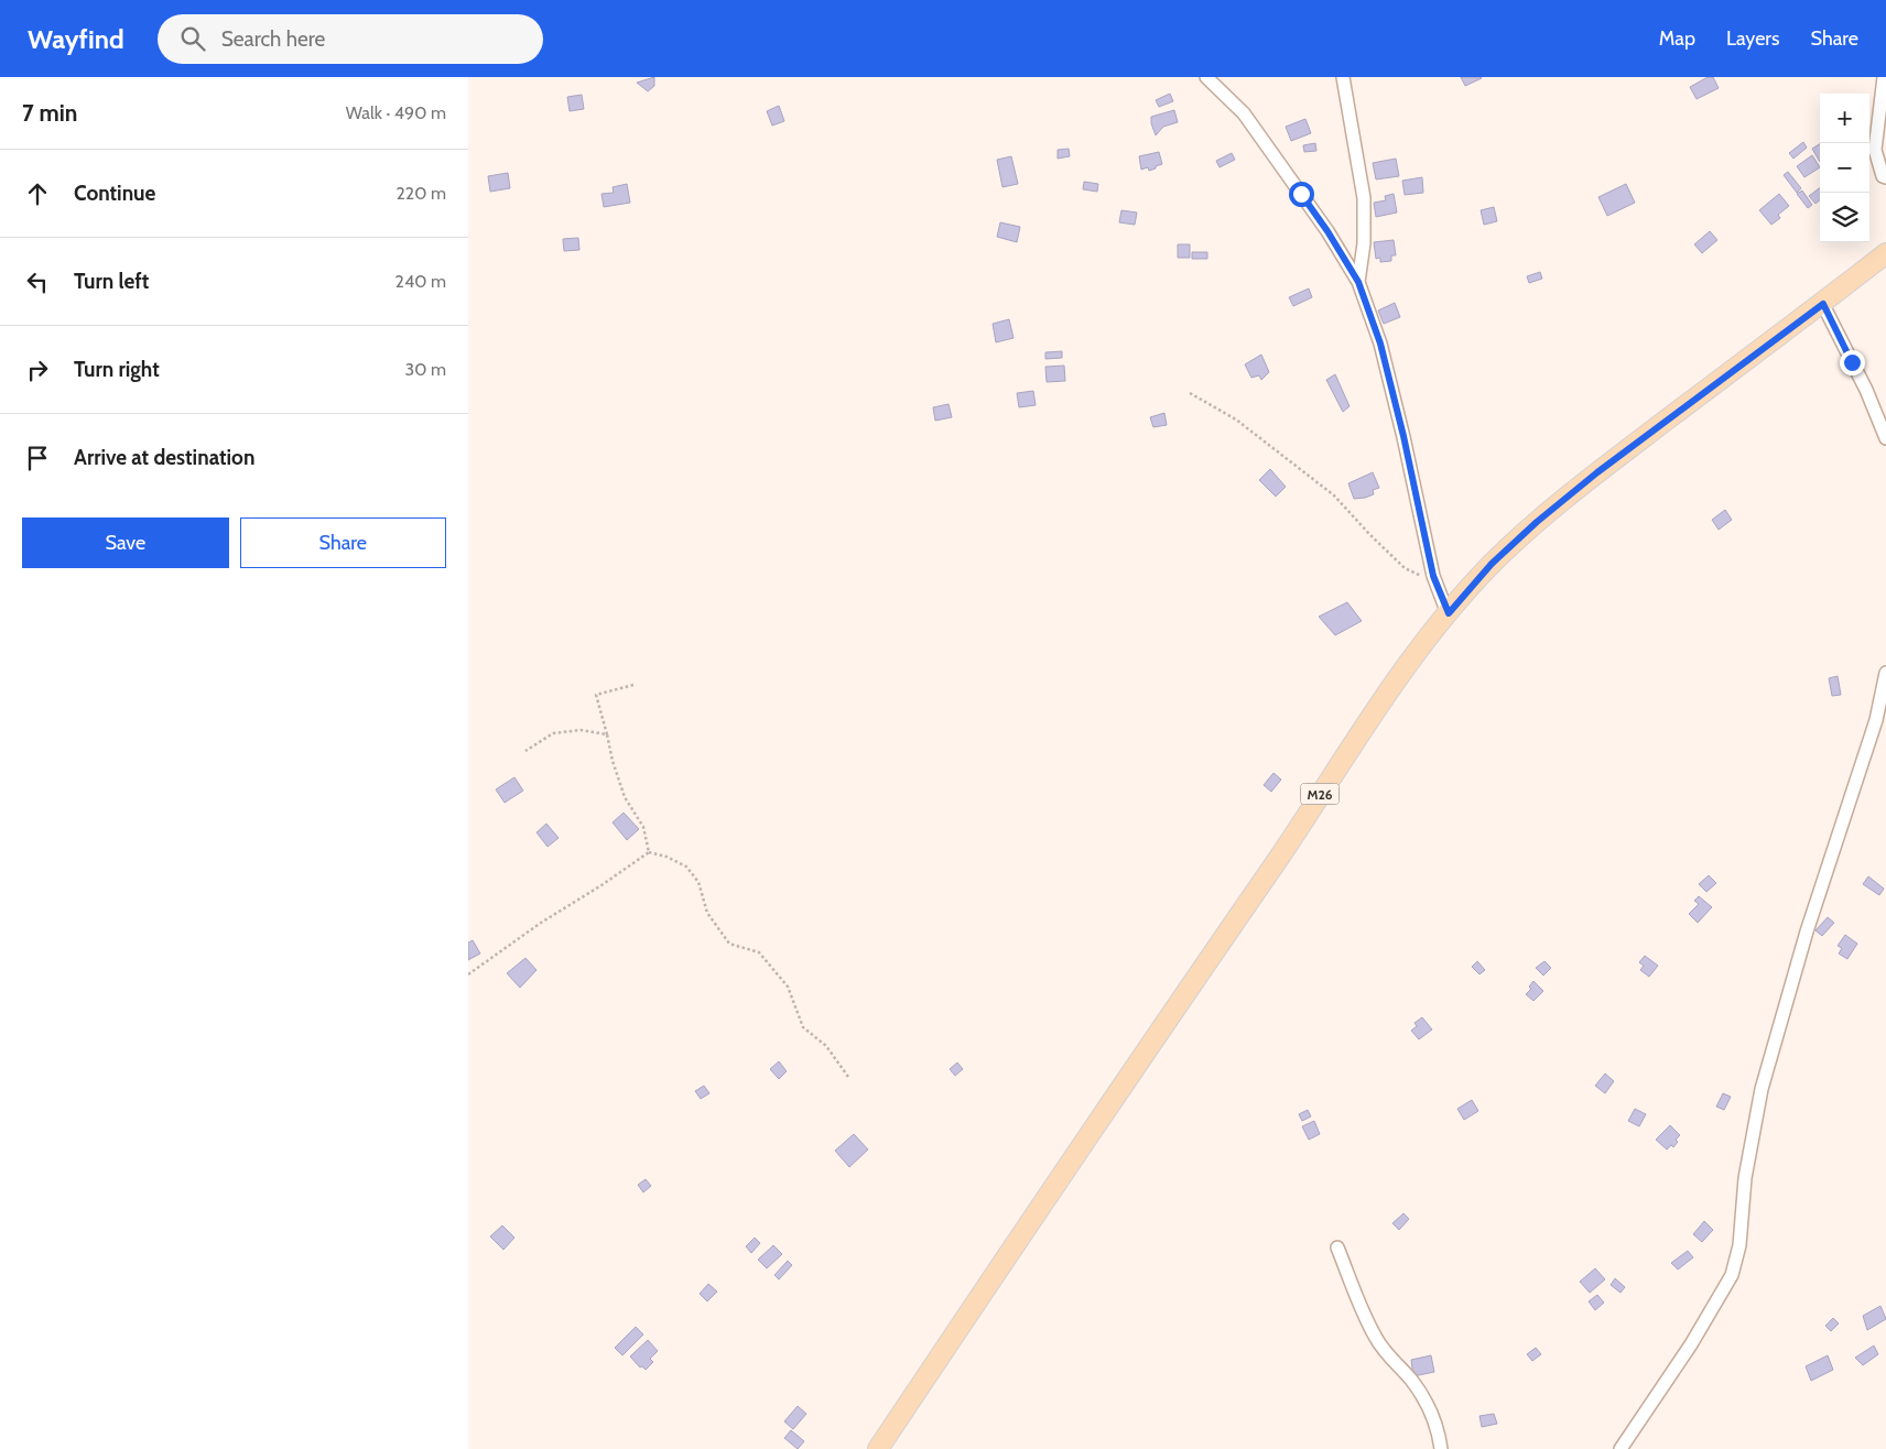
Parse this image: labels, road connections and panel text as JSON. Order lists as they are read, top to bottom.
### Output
{
  "streets": {
    "main road": ["M26"]
  },
  "page": {
    "header": "Wayfind",
    "search": "Search here",
    "nav": ["Map", "Layers", "Share"],
    "heading": ["7 min", "Walk · 490 m"],
    "map_buttons": ["+", "−"],
    "list": [
      ["Continue", "220 m"],
      ["Turn left", "240 m"],
      ["Turn right", "30 m"],
      "Arrive at destination"
    ],
    "buttons": ["Save", "Share"]
  }
}
